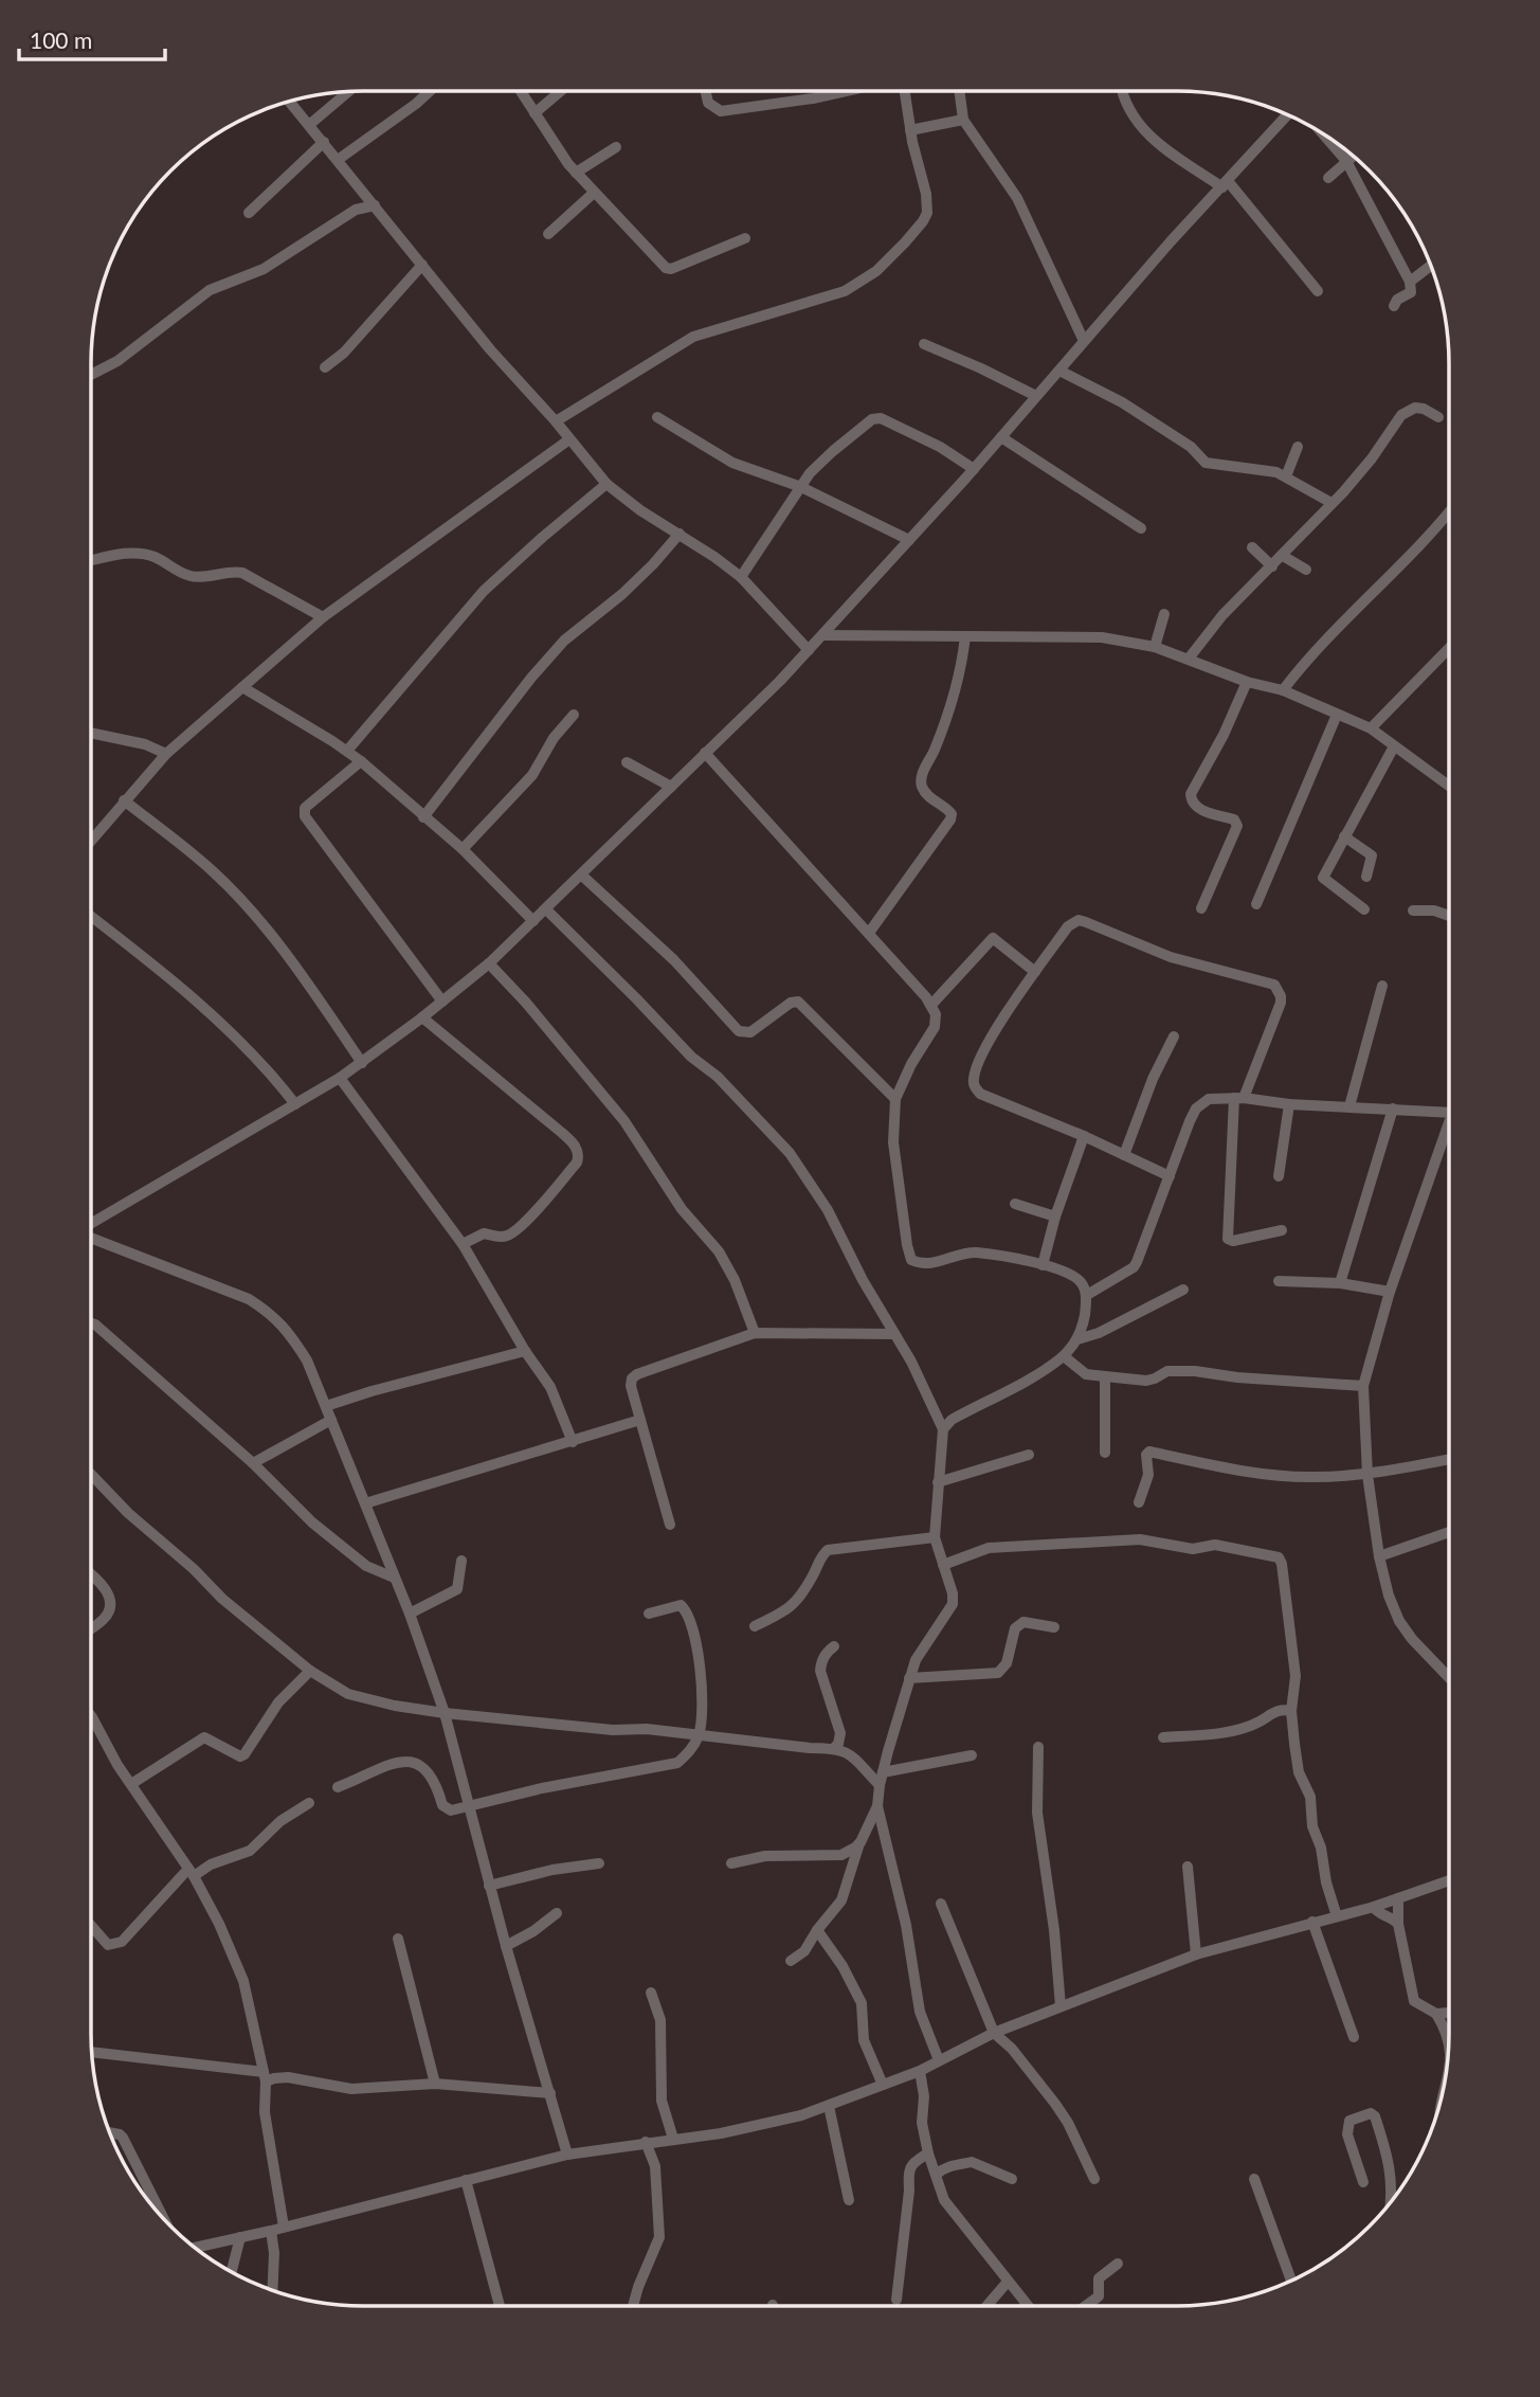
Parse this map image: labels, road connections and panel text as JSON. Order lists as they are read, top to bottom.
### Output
{
  "scale_bar": "100 m"
}
